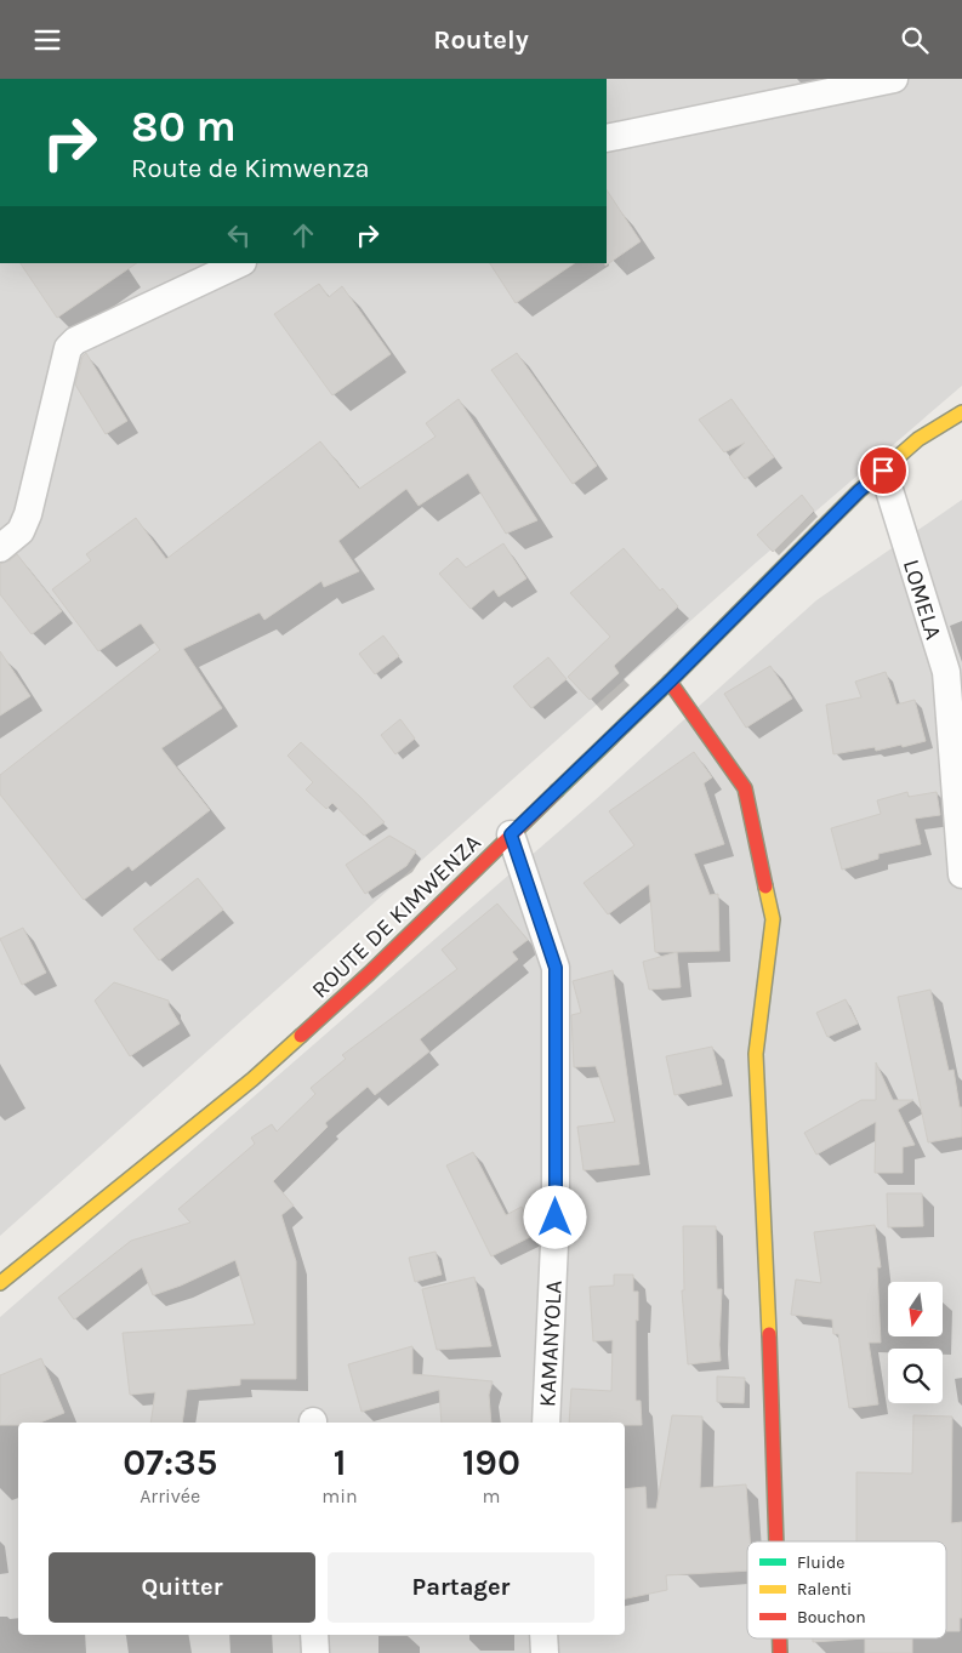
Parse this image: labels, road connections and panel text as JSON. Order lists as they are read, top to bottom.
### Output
{
  "streets": {
    "street": ["LOMELA", "ROUTE DE KIMWENZA", "KAMANYOLA"]
  },
  "crossings": [
    ["LOMELA", "ROUTE DE KIMWENZA"],
    ["ROUTE DE KIMWENZA", "KAMANYOLA"]
  ],
  "legend": ["Fluide", "Ralenti", "Bouchon"],
  "north": "bottom",
  "page": {
    "header": "Routely",
    "turn": ["80 m", "Route de Kimwenza"],
    "eta": [
      "07:35",
      "Arrivée",
      "1",
      "min",
      "190",
      "m"
    ],
    "buttons": ["Quitter", "Partager"]
  }
}
